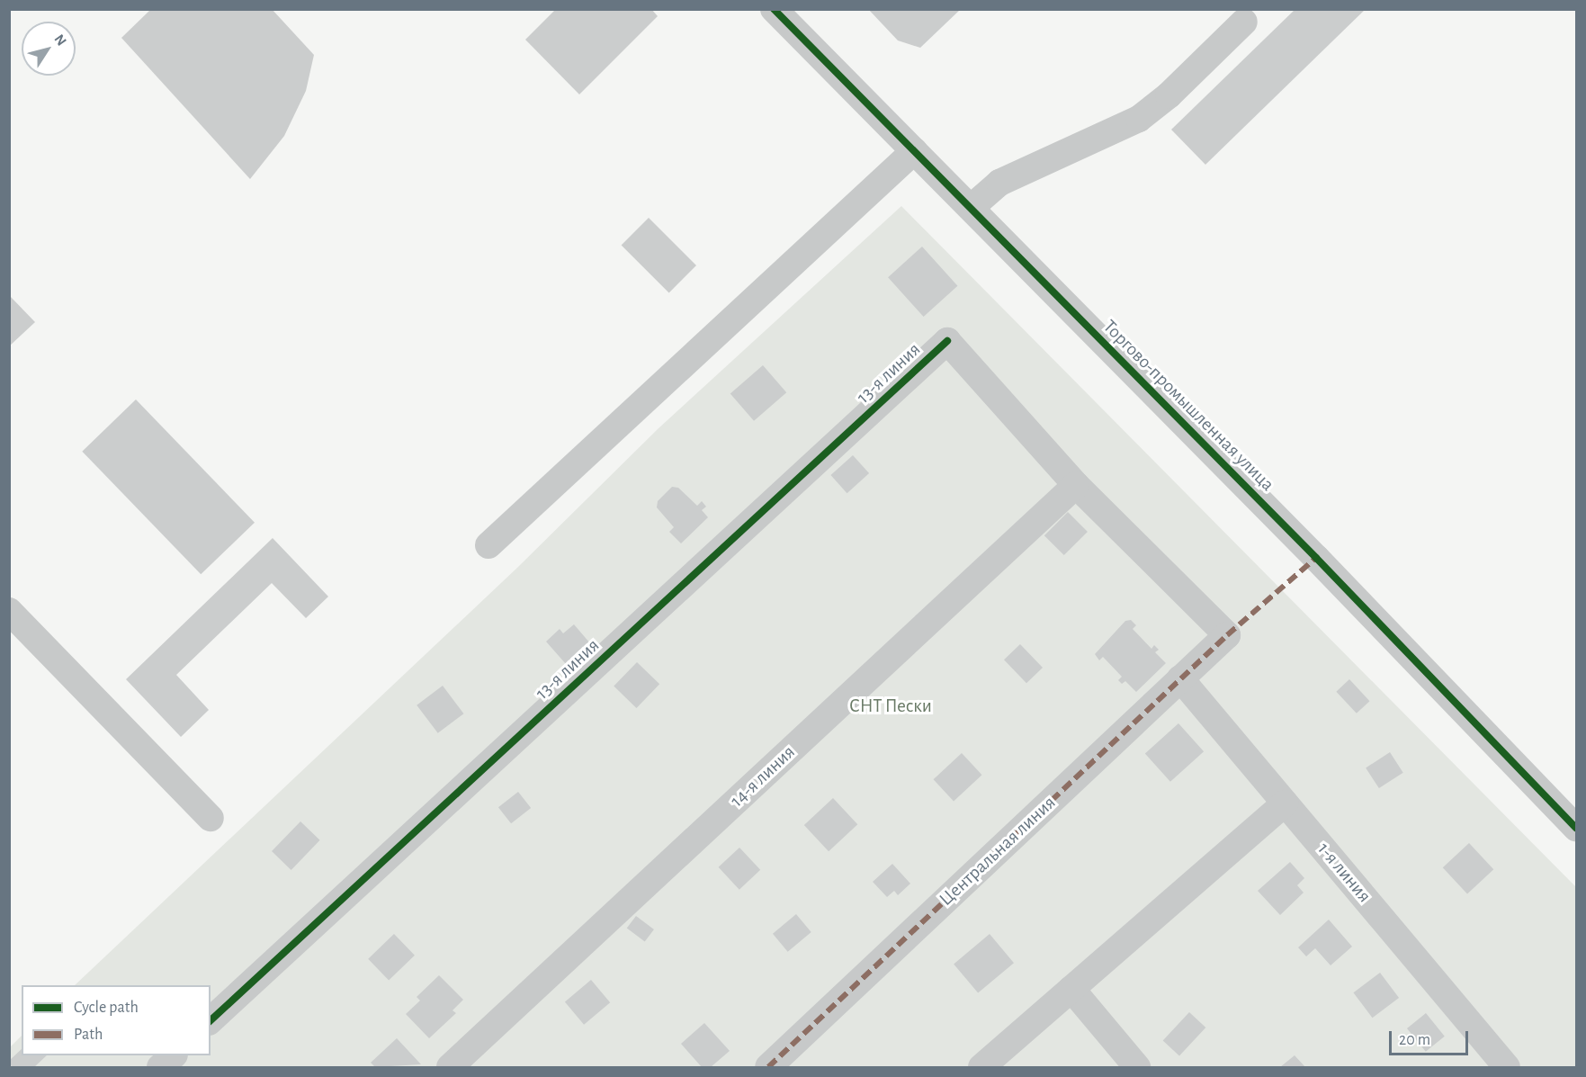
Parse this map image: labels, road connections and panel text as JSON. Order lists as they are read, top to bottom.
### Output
{
  "streets": {
    "street": [
      "13-я линия",
      "Торгово-промышленная улица",
      "14-я линия",
      "Центральная линия",
      "1-я линия"
    ]
  },
  "crossings": [
    ["13-я линия", "14-я линия"],
    ["13-я линия", "Центральная линия"],
    ["14-я линия", "Центральная линия"],
    ["Центральная линия", "1-я линия"]
  ],
  "parks": ["СНТ Пески"],
  "legend": ["Cycle path", "Path"],
  "scale_bar": "20 m",
  "north": "top right"
}
